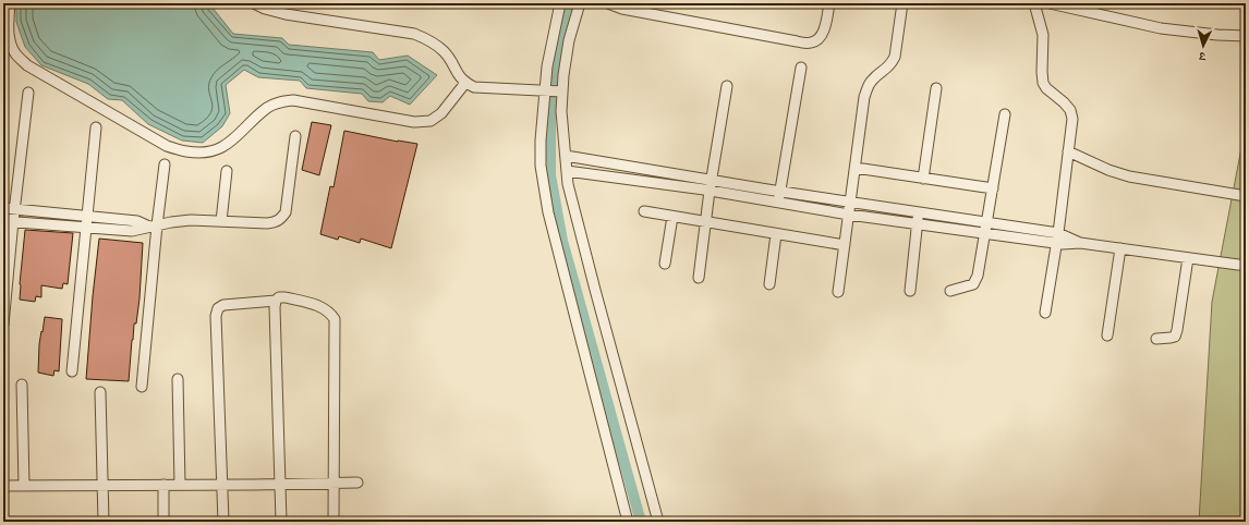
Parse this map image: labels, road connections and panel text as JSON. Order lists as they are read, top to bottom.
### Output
{
  "north": "bottom"
}
